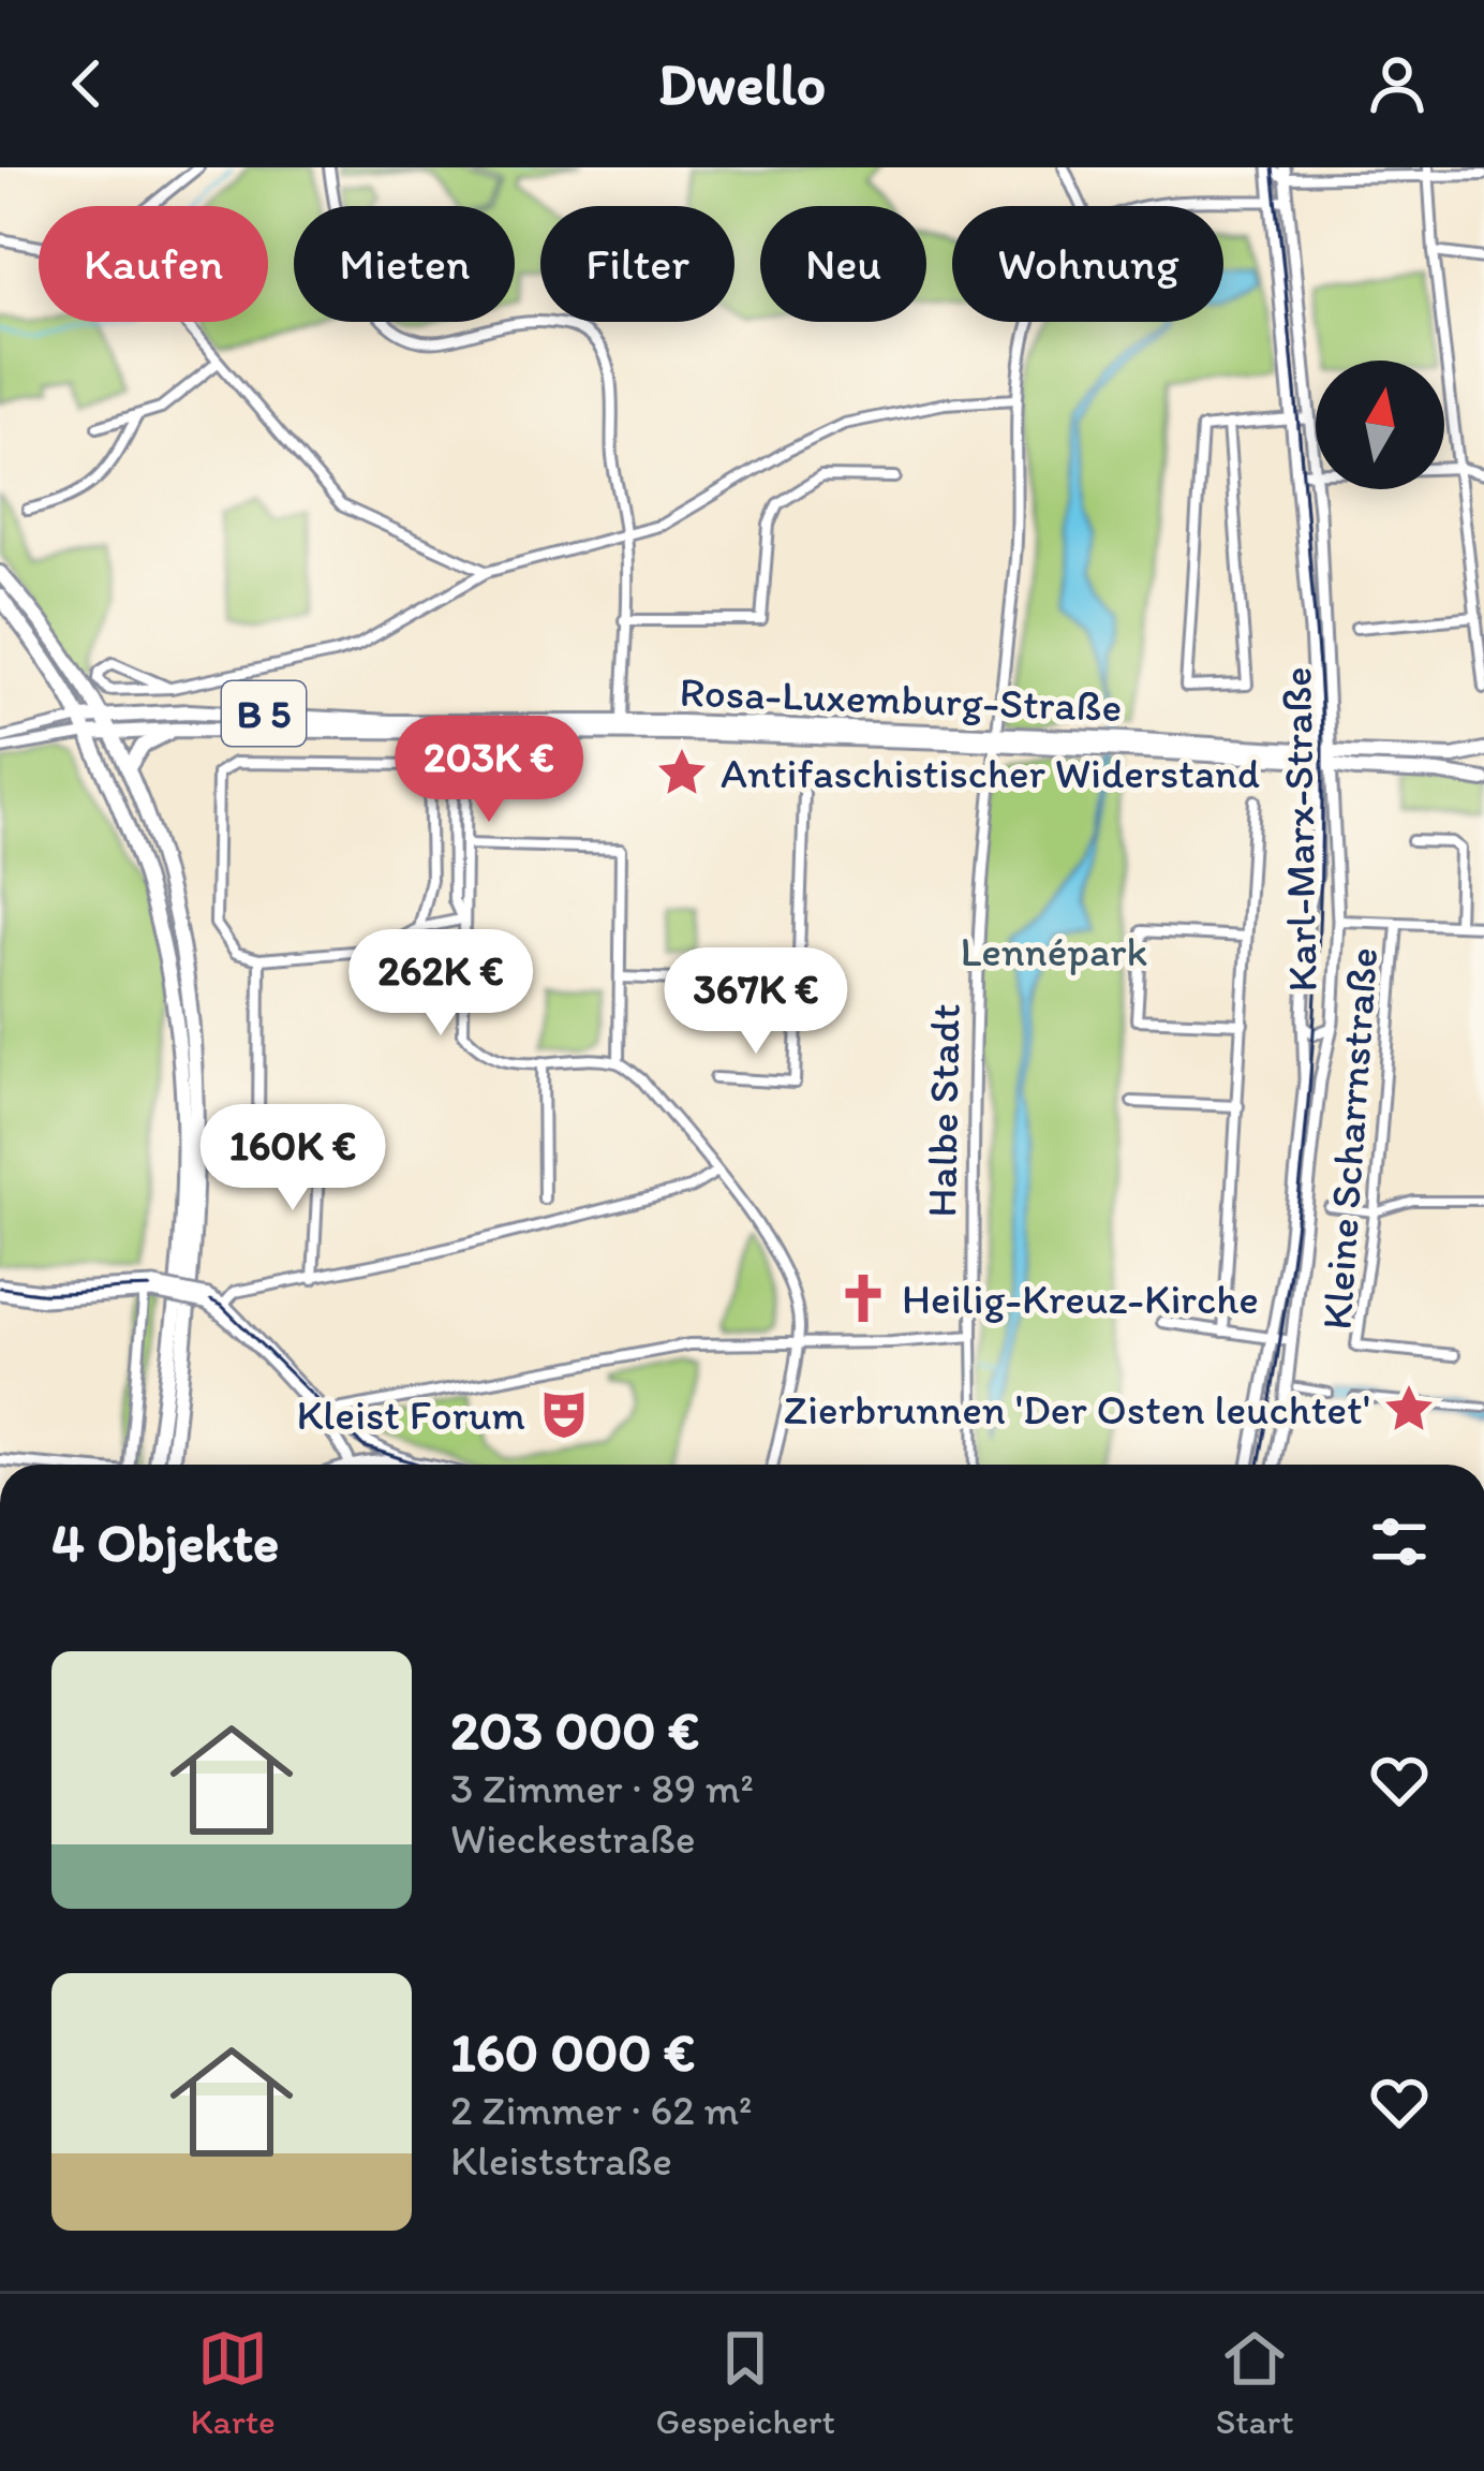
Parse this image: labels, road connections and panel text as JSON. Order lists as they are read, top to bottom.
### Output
{
  "streets": {
    "main road": ["Rosa-Luxemburg-Straße", "B 5"],
    "street": ["Karl-Marx-Straße", "Halbe Stadt", "Kleine Scharrnstraße"]
  },
  "crossings": [
    ["Rosa-Luxemburg-Straße", "B 5"],
    ["Rosa-Luxemburg-Straße", "Karl-Marx-Straße"],
    ["Rosa-Luxemburg-Straße", "Halbe Stadt"],
    ["B 5", "Karl-Marx-Straße"],
    ["Karl-Marx-Straße", "Halbe Stadt"]
  ],
  "parks": ["Lennépark"],
  "places": {
    "place": ["Antifaschistischer Widerstand", "Zierbrunnen 'Der Osten leuchtet'"],
    "church": ["Heilig-Kreuz-Kirche"],
    "theatre": ["Kleist Forum"]
  },
  "north": "top",
  "page": {
    "header": "Dwello",
    "chip": [
      "Kaufen",
      "Mieten",
      "Filter",
      "Neu",
      "Wohnung"
    ],
    "price": [
      "203K €",
      "262K €",
      "367K €",
      "160K €"
    ],
    "heading": "4 Objekte",
    "list": [
      {
        "name": "203 000 €",
        "note": "3 Zimmer · 89 m² · Wieckestraße"
      },
      {
        "name": "160 000 €",
        "note": "2 Zimmer · 62 m² · Kleiststraße"
      }
    ],
    "tabs": ["Karte", "Gespeichert", "Start"]
  }
}
